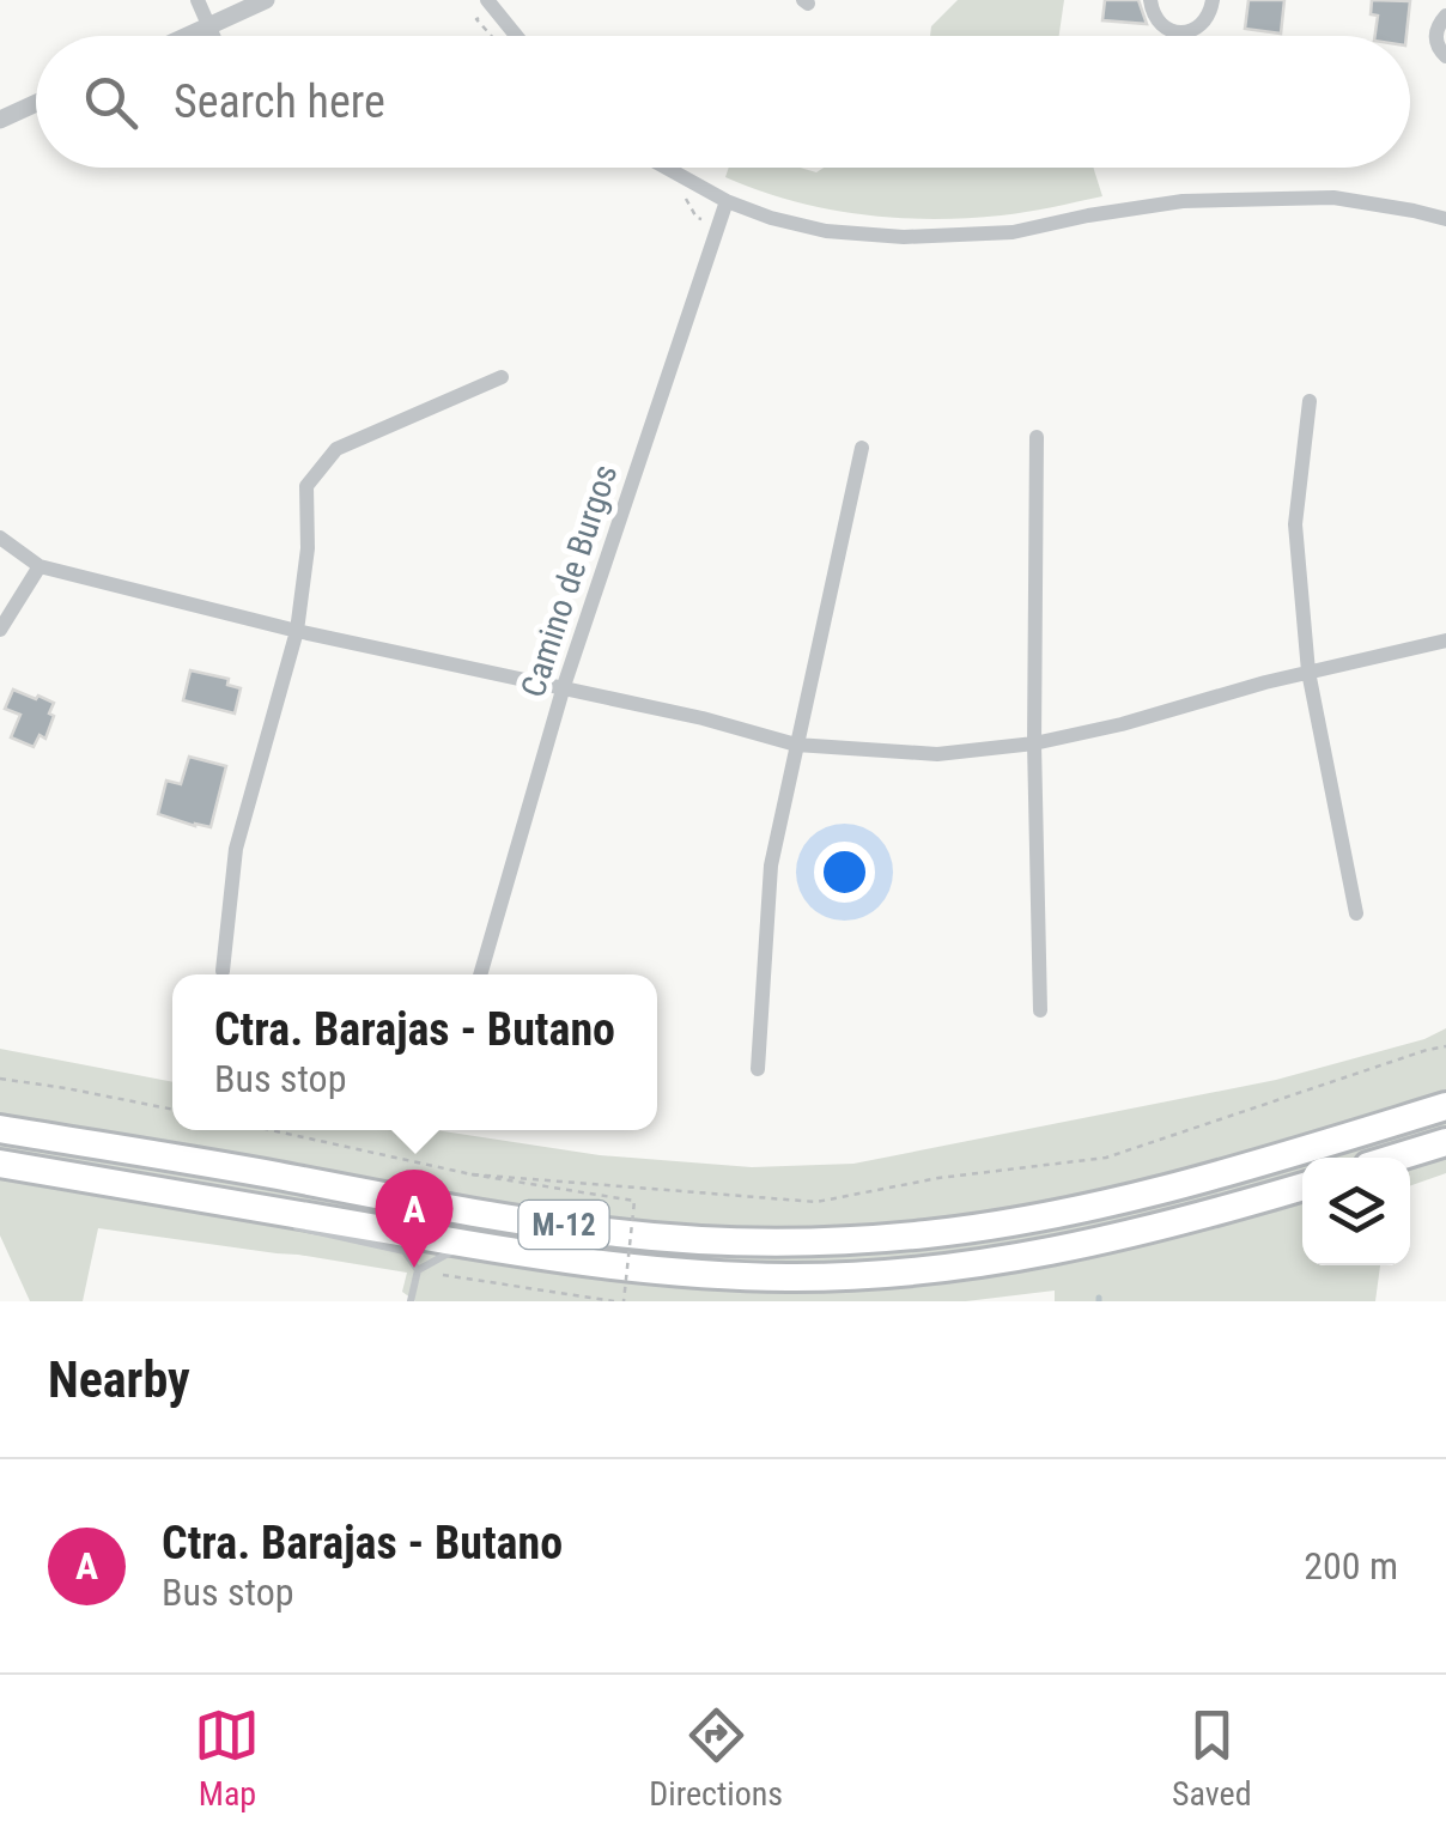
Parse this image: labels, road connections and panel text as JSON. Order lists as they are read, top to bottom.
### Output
{
  "streets": {
    "highway": ["M-12"],
    "street": ["Camino de Burgos"]
  },
  "page": {
    "search": "Search here",
    "popup": ["Ctra. Barajas - Butano", "Bus stop"],
    "pins": "A",
    "heading": "Nearby",
    "list": [
      {
        "mark": "A",
        "name": "Ctra. Barajas - Butano",
        "note": "Bus stop",
        "value": "200 m"
      }
    ],
    "nav": ["Map", "Directions", "Saved"]
  }
}
